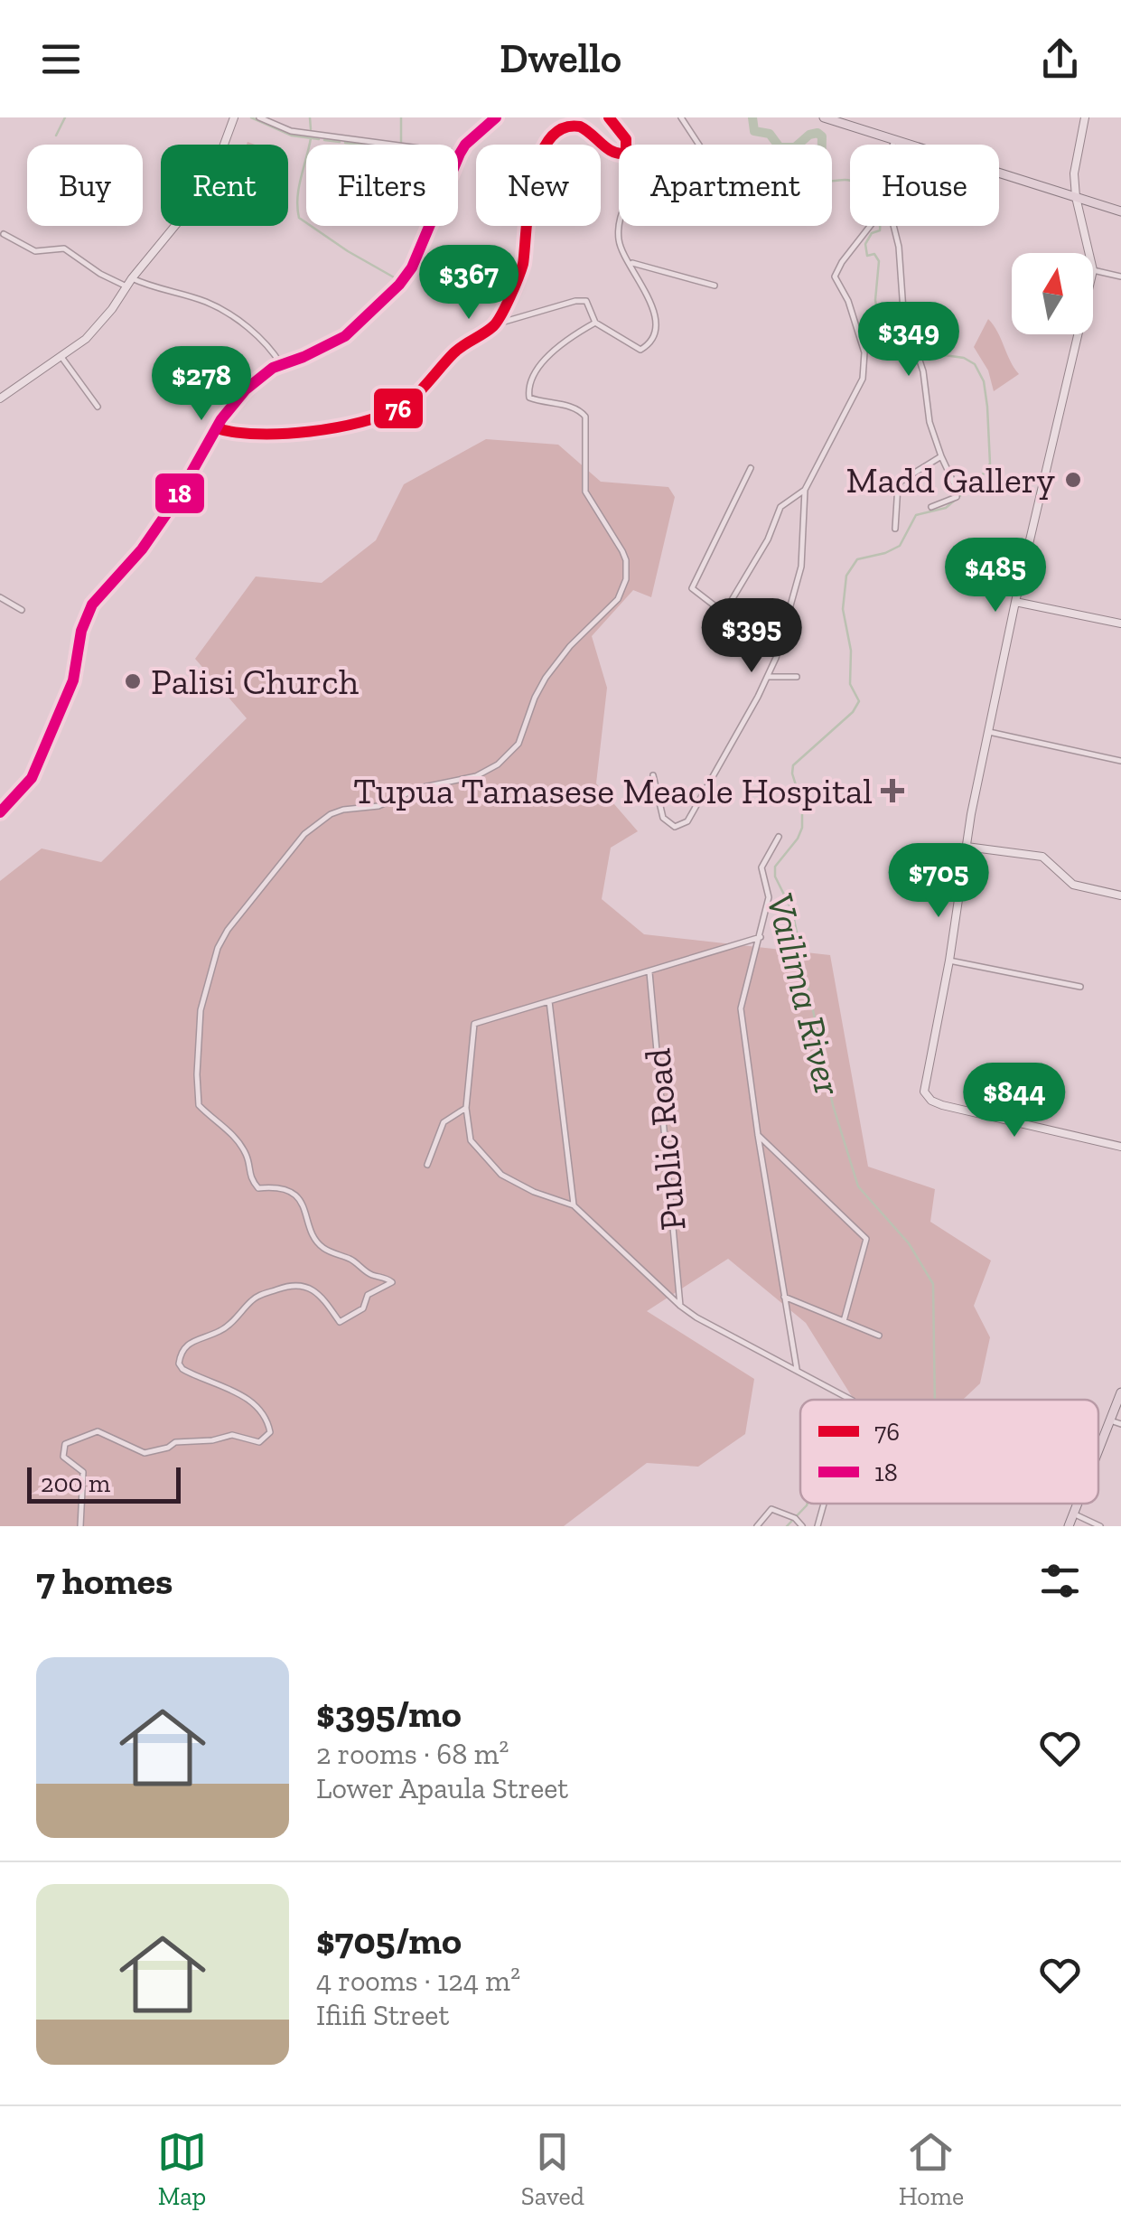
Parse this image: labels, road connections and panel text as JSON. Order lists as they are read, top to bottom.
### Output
{
  "streets": {
    "street": ["Public Road"]
  },
  "water": ["Vailima River"],
  "places": {
    "other": ["Madd Gallery", "Palisi Church"],
    "health": ["Tupua Tamasese Meaole Hospital"]
  },
  "lines": ["transit line 76", "transit line 18"],
  "legend": ["76", "18"],
  "scale_bar": "200 m",
  "north": "top",
  "page": {
    "header": "Dwello",
    "chip": [
      "Buy",
      "Rent",
      "Filters",
      "New",
      "Apartment",
      "House"
    ],
    "price": [
      "$367",
      "$349",
      "$278",
      "$485",
      "$395",
      "$705",
      "$844"
    ],
    "scale": "200 m",
    "heading": "7 homes",
    "list": [
      {
        "name": "$395/mo",
        "note": "2 rooms · 68 m² · Lower Apaula Street"
      },
      {
        "name": "$705/mo",
        "note": "4 rooms · 124 m² · Ifiifi Street"
      }
    ],
    "tabs": ["Map", "Saved", "Home"]
  }
}
